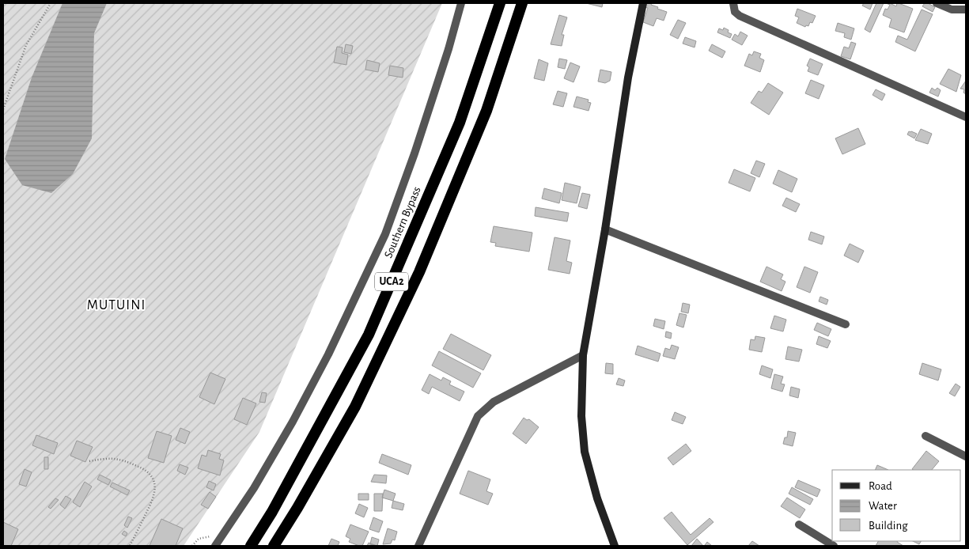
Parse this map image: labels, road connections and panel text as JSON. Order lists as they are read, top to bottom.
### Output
{
  "streets": {
    "highway": ["Southern Bypass", "UCA2"]
  },
  "districts": ["MUTUINI"],
  "legend": ["Road", "Water", "Building"]
}
